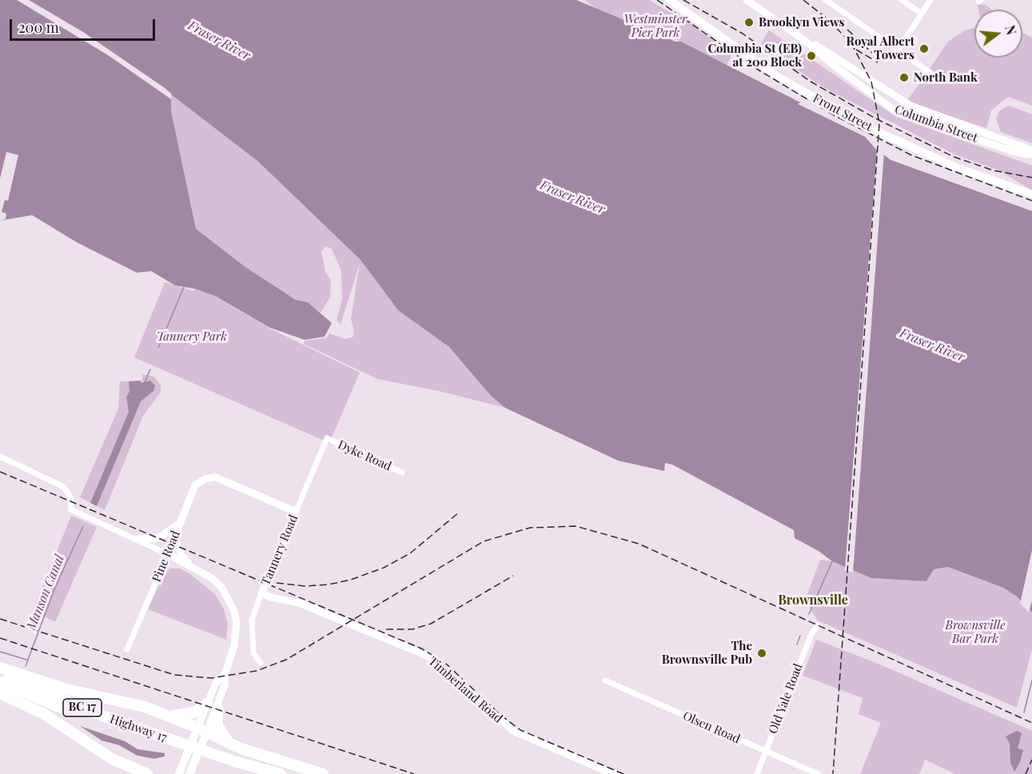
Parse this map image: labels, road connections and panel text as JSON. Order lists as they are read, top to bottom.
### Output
{
  "streets": {
    "highway": ["BC 17", "Highway 17"],
    "main road": ["Front Street"],
    "street": [
      "Columbia Street",
      "Dyke Road",
      "Tannery Road",
      "Pine Road",
      "Timberland Road",
      "Old Yale Road",
      "Olsen Road"
    ]
  },
  "crossings": [
    ["Dyke Road", "Tannery Road"],
    ["Tannery Road", "Pine Road"],
    ["Tannery Road", "Timberland Road"],
    ["Old Yale Road", "Olsen Road"]
  ],
  "districts": ["Brownsville"],
  "water": ["Fraser River", "Manson Canal"],
  "parks": ["Westminster Pier Park", "Tannery Park", "Brownsville Bar Park"],
  "places": [
    "Brooklyn Views",
    "Royal Albert Towers",
    "Columbia St (EB) at 200 Block",
    "North Bank",
    "The Brownsville Pub"
  ],
  "scale_bar": "200 m",
  "north": "right"
}
